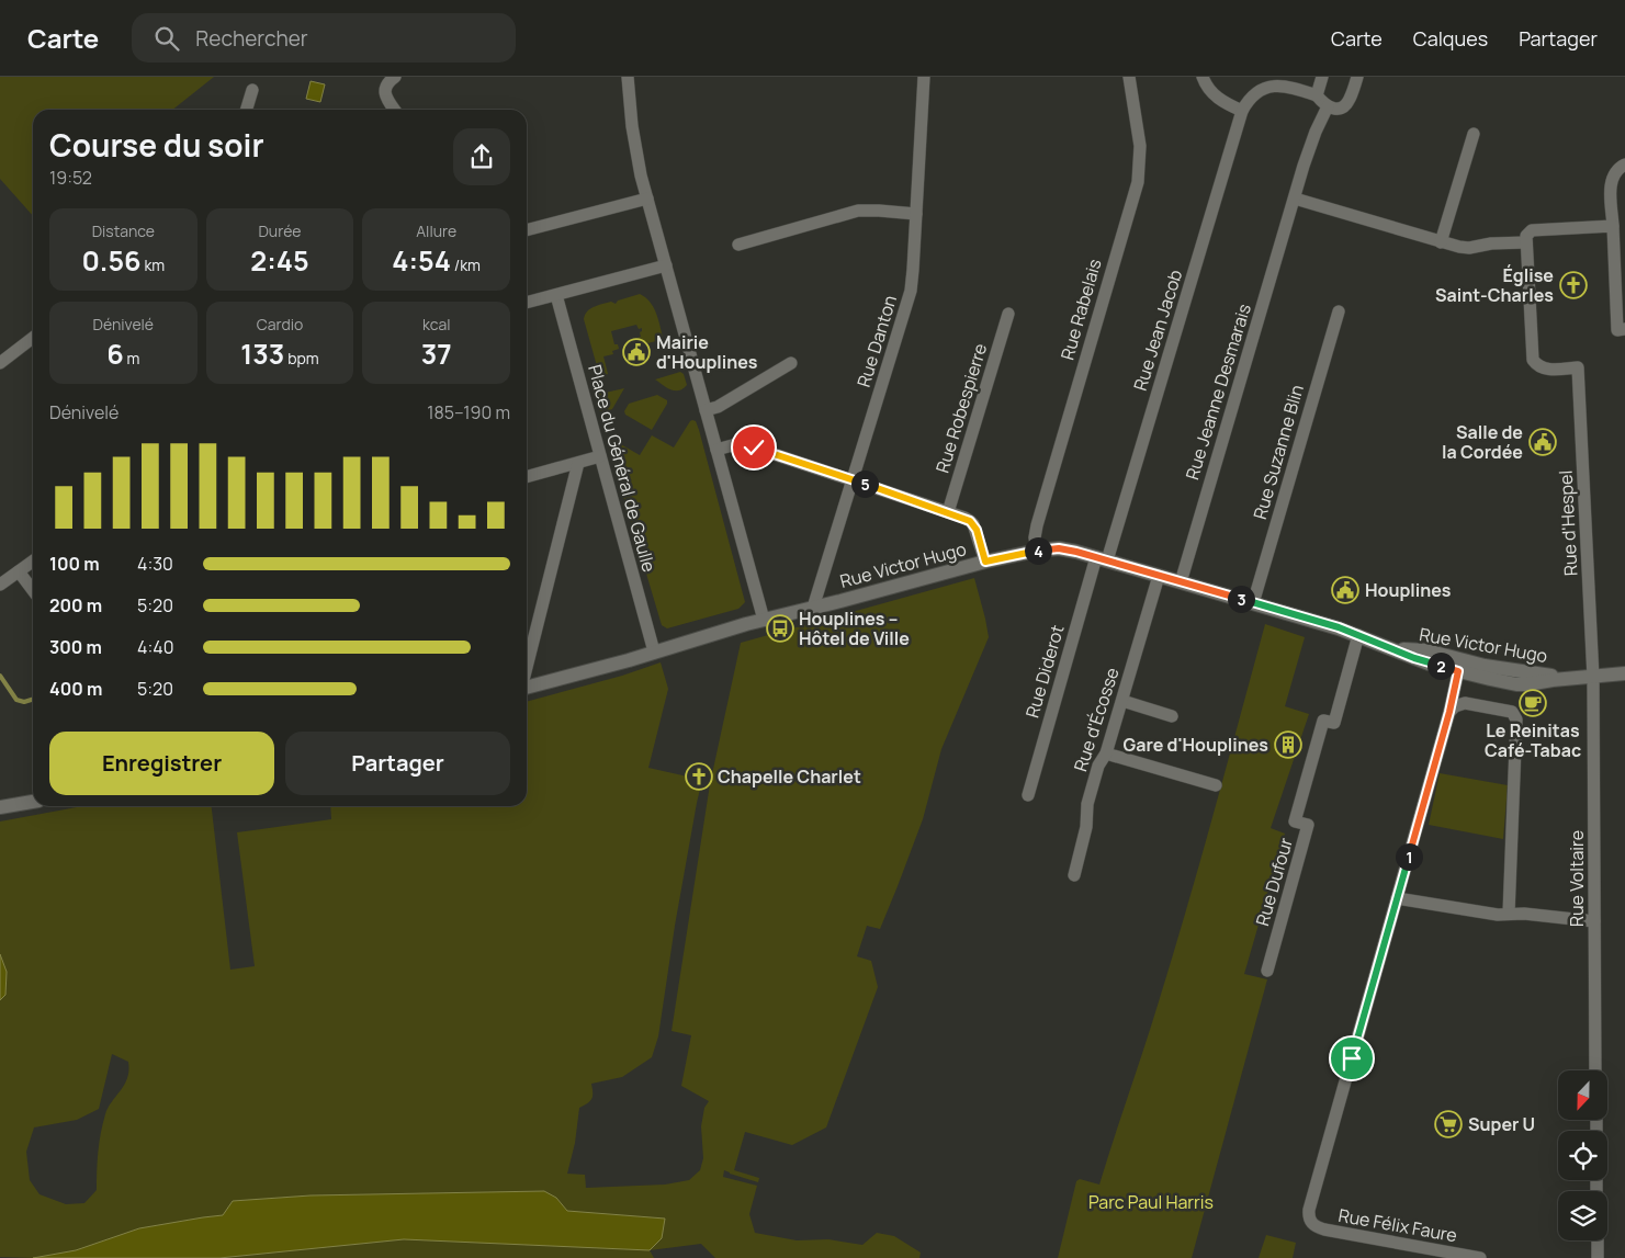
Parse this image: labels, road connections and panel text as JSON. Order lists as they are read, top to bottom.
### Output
{
  "streets": {
    "main road": ["Rue Victor Hugo"],
    "street": [
      "Rue Rabelais",
      "Rue Jean Jacob",
      "Rue Danton",
      "Rue Jeanne Desmarais",
      "Rue Robespierre",
      "Rue Suzanne Blin",
      "Place du Général de Gaulle",
      "Rue d'Hespel",
      "Rue Diderot",
      "Rue d'Écosse",
      "Rue Voltaire",
      "Rue Dufour",
      "Rue Félix Faure"
    ]
  },
  "crossings": [
    ["Rue Rabelais", "Rue Victor Hugo"],
    ["Rue Jean Jacob", "Rue Victor Hugo"],
    ["Rue Jean Jacob", "Rue Diderot"],
    ["Rue Danton", "Rue Victor Hugo"],
    ["Rue Jeanne Desmarais", "Rue Victor Hugo"],
    ["Rue Suzanne Blin", "Rue Victor Hugo"],
    ["Place du Général de Gaulle", "Rue Victor Hugo"],
    ["Rue d'Hespel", "Rue Victor Hugo"],
    ["Rue d'Hespel", "Rue Voltaire"],
    ["Rue Victor Hugo", "Rue Diderot"],
    ["Rue Victor Hugo", "Rue d'Écosse"],
    ["Rue Victor Hugo", "Rue Voltaire"],
    ["Rue Victor Hugo", "Rue Dufour"]
  ],
  "parks": ["Parc Paul Harris"],
  "places": {
    "church": ["Église Saint-Charles", "Chapelle Charlet"],
    "public building": ["Mairie d'Houplines", "Salle de la Cordée", "Houplines"],
    "bus stop": ["Houplines – Hôtel de Ville"],
    "cafe": ["Le Reinitas Café-Tabac"],
    "building": ["Gare d'Houplines"],
    "supermarket": ["Super U"]
  },
  "north": "bottom",
  "page": {
    "header": "Carte",
    "search": "Rechercher",
    "nav": ["Carte", "Calques", "Partager"],
    "heading": ["Course du soir", "19:52"],
    "stats": [
      ["Distance", "0.56 km"],
      ["Durée", "2:45"],
      ["Allure", "4:54 /km"],
      ["Dénivelé", "6 m"],
      ["Cardio", "133 bpm"],
      ["kcal", "37"]
    ],
    "chart": ["Dénivelé", "185–190 m"],
    "pins": [
      "5",
      "4",
      "3",
      "2",
      "1"
    ],
    "list": [
      {
        "name": "100 m",
        "note": "4:30"
      },
      {
        "name": "200 m",
        "note": "5:20"
      },
      {
        "name": "300 m",
        "note": "4:40"
      },
      {
        "name": "400 m",
        "note": "5:20"
      }
    ],
    "buttons": ["Enregistrer", "Partager"]
  }
}
